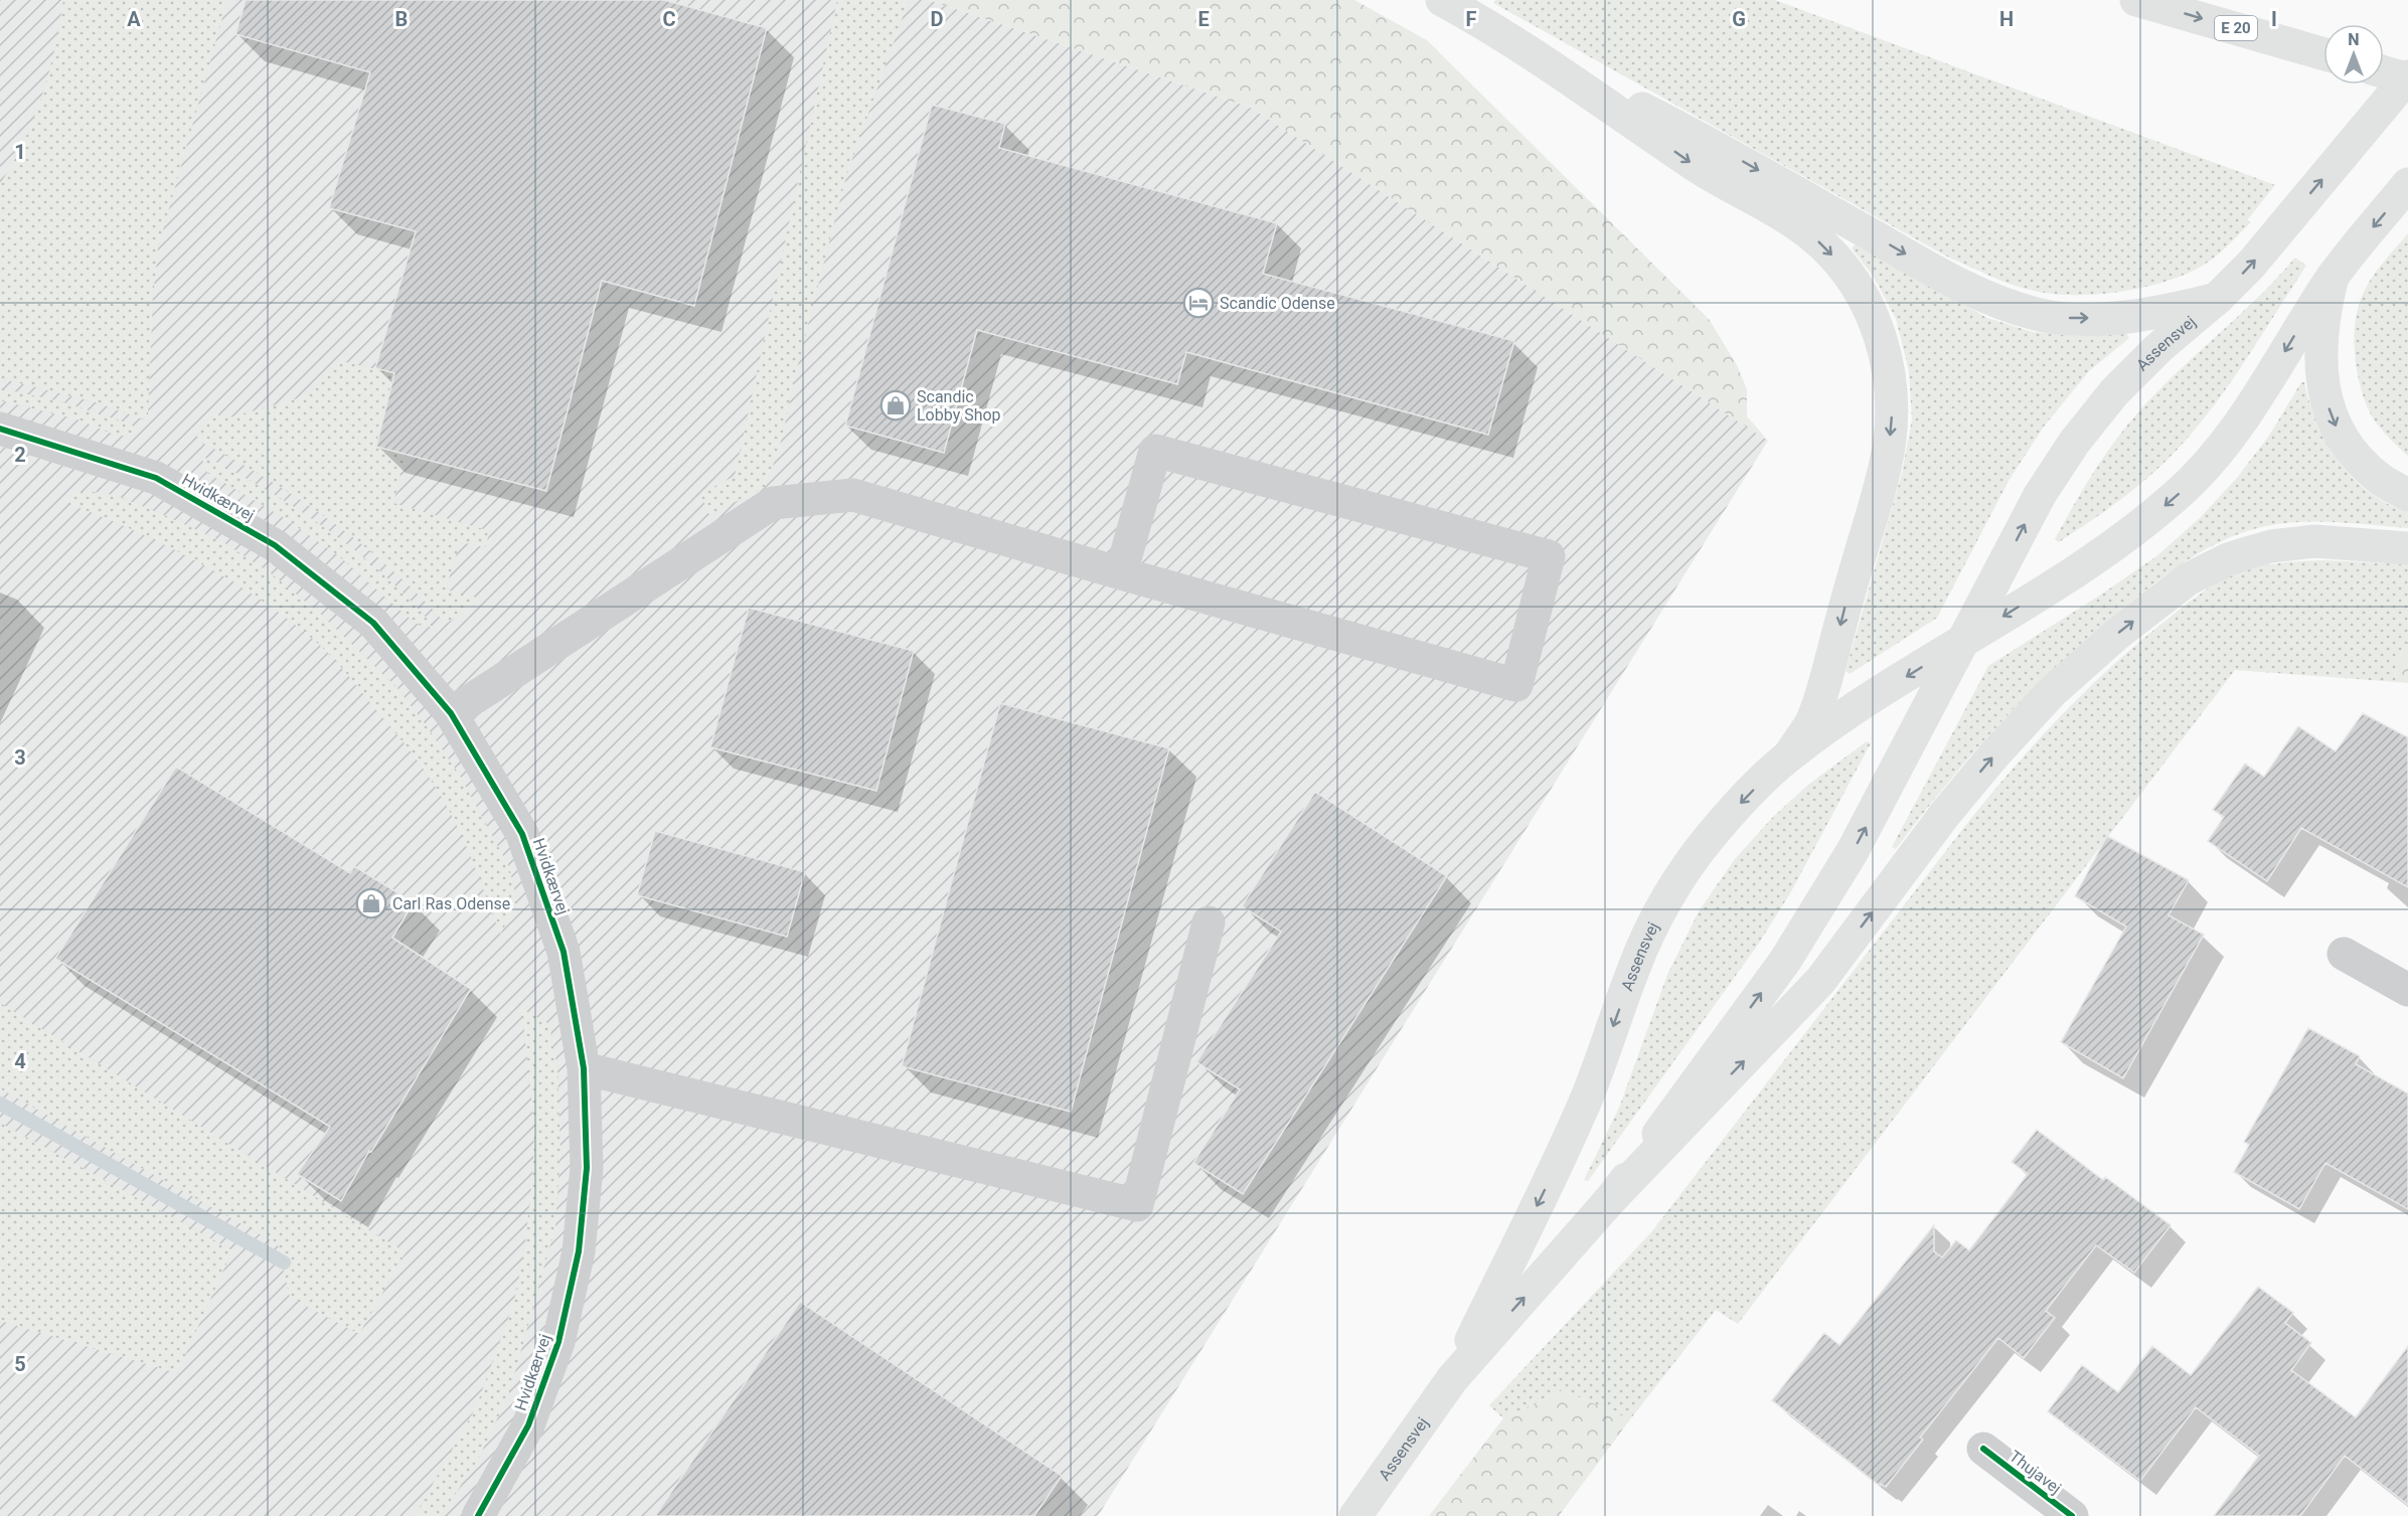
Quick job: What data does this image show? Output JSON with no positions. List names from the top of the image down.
{
  "streets": {
    "main road": ["E 20", "Assensvej"],
    "street": ["Hvidkærvej", "Thujavej"]
  },
  "places": {
    "hotel": ["Scandic Odense"],
    "shop": ["Scandic Lobby Shop", "Carl Ras Odense"]
  },
  "north": "top",
  "grid": {
    "columns": [
      "A",
      "B",
      "C",
      "D",
      "E",
      "F",
      "G",
      "H",
      "I"
    ],
    "rows": [
      "1",
      "2",
      "3",
      "4",
      "5"
    ]
  }
}
